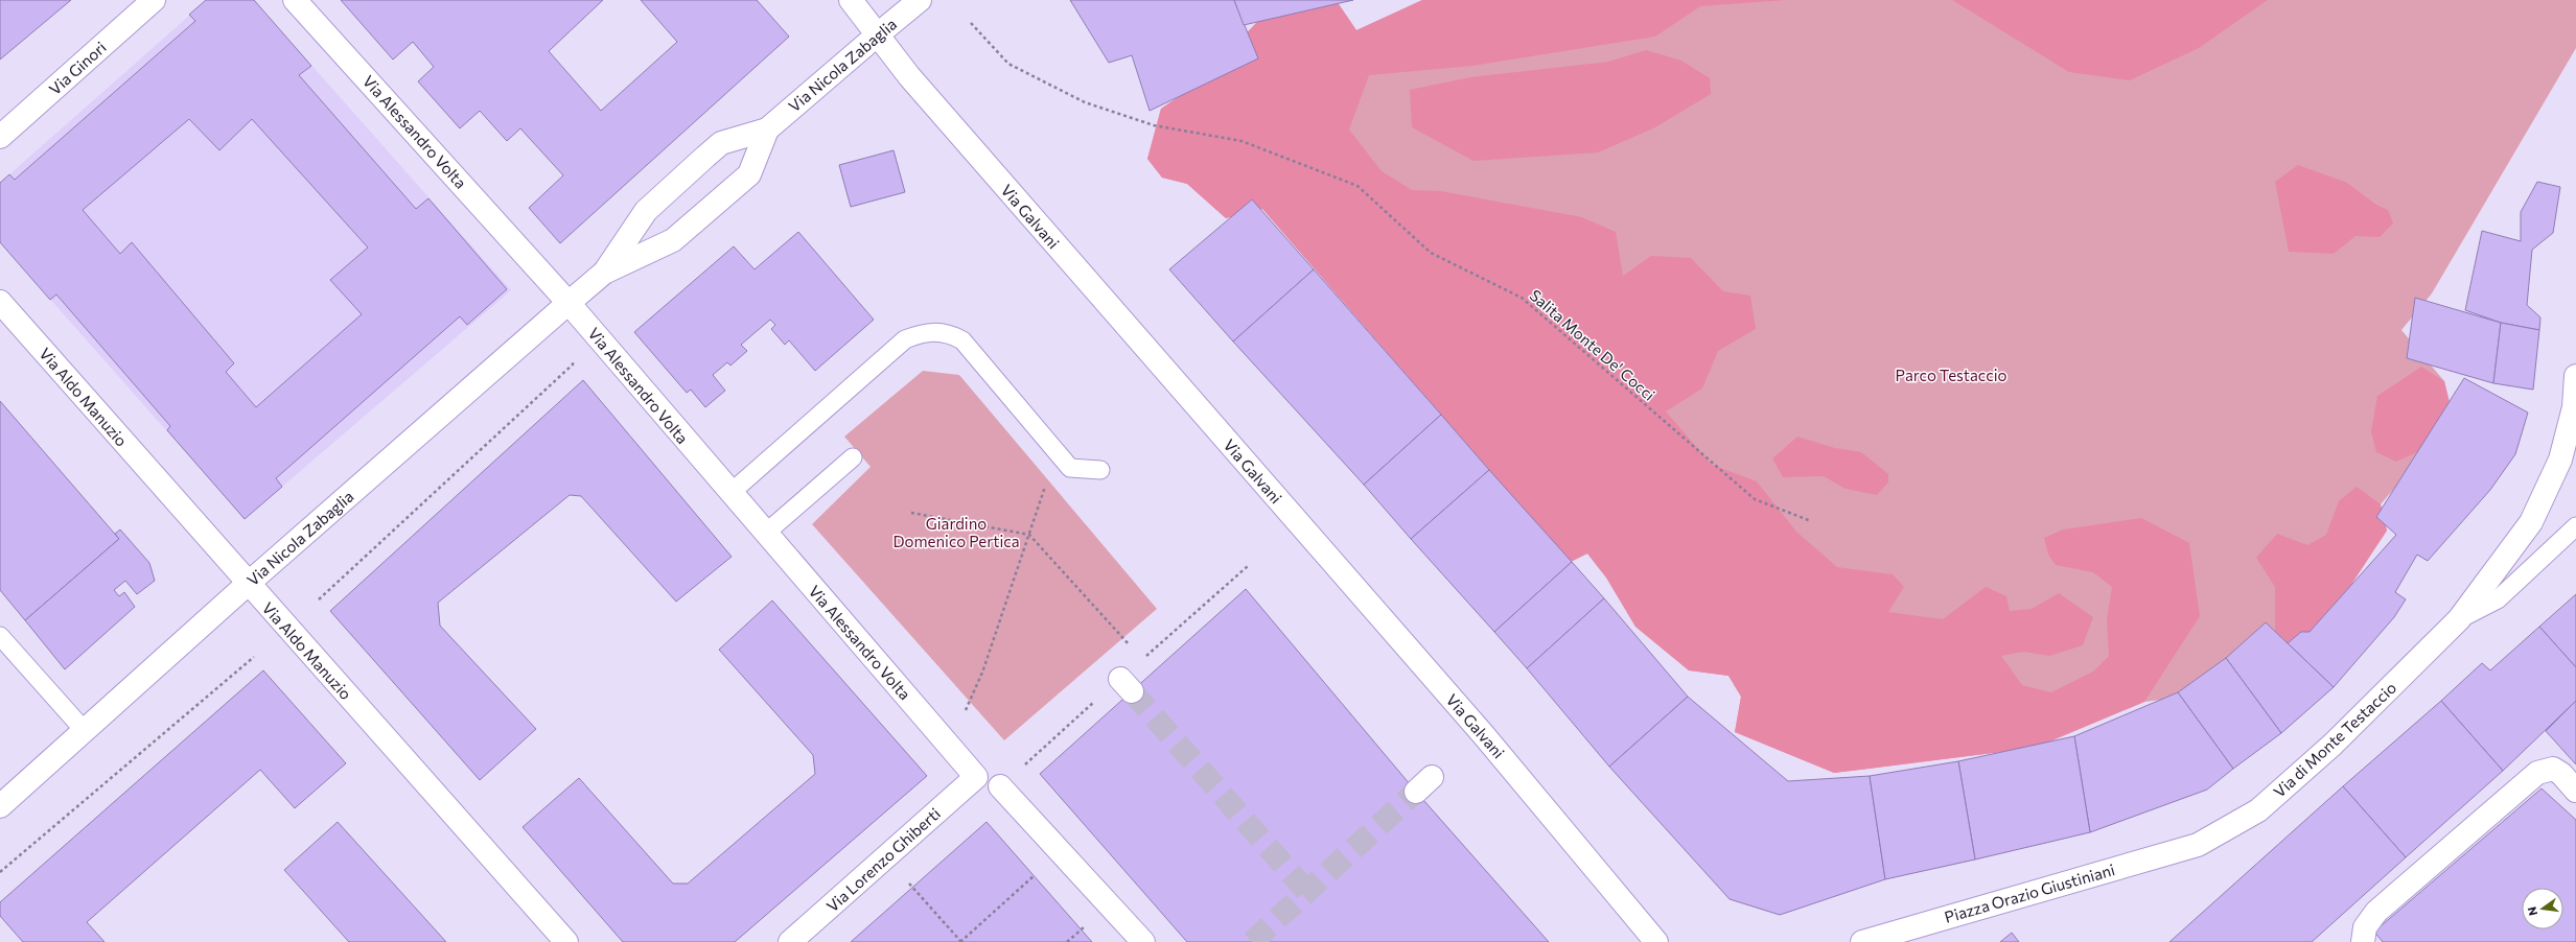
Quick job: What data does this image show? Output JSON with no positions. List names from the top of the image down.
{
  "streets": {
    "street": [
      "Via Nicola Zabaglia",
      "Via Ginori",
      "Via Alessandro Volta",
      "Via Galvani",
      "Via Aldo Manuzio",
      "Via di Monte Testaccio",
      "Via Lorenzo Ghiberti",
      "Piazza Orazio Giustiniani"
    ],
    "path": ["Salita Monte De' Cocci"]
  },
  "crossings": [
    ["Via Nicola Zabaglia", "Via Alessandro Volta"],
    ["Via Nicola Zabaglia", "Via Galvani"],
    ["Via Nicola Zabaglia", "Via Aldo Manuzio"],
    ["Via Alessandro Volta", "Via Lorenzo Ghiberti"],
    ["Via di Monte Testaccio", "Piazza Orazio Giustiniani"]
  ],
  "parks": ["Parco Testaccio", "Giardino Domenico Pertica"],
  "north": "left"
}
